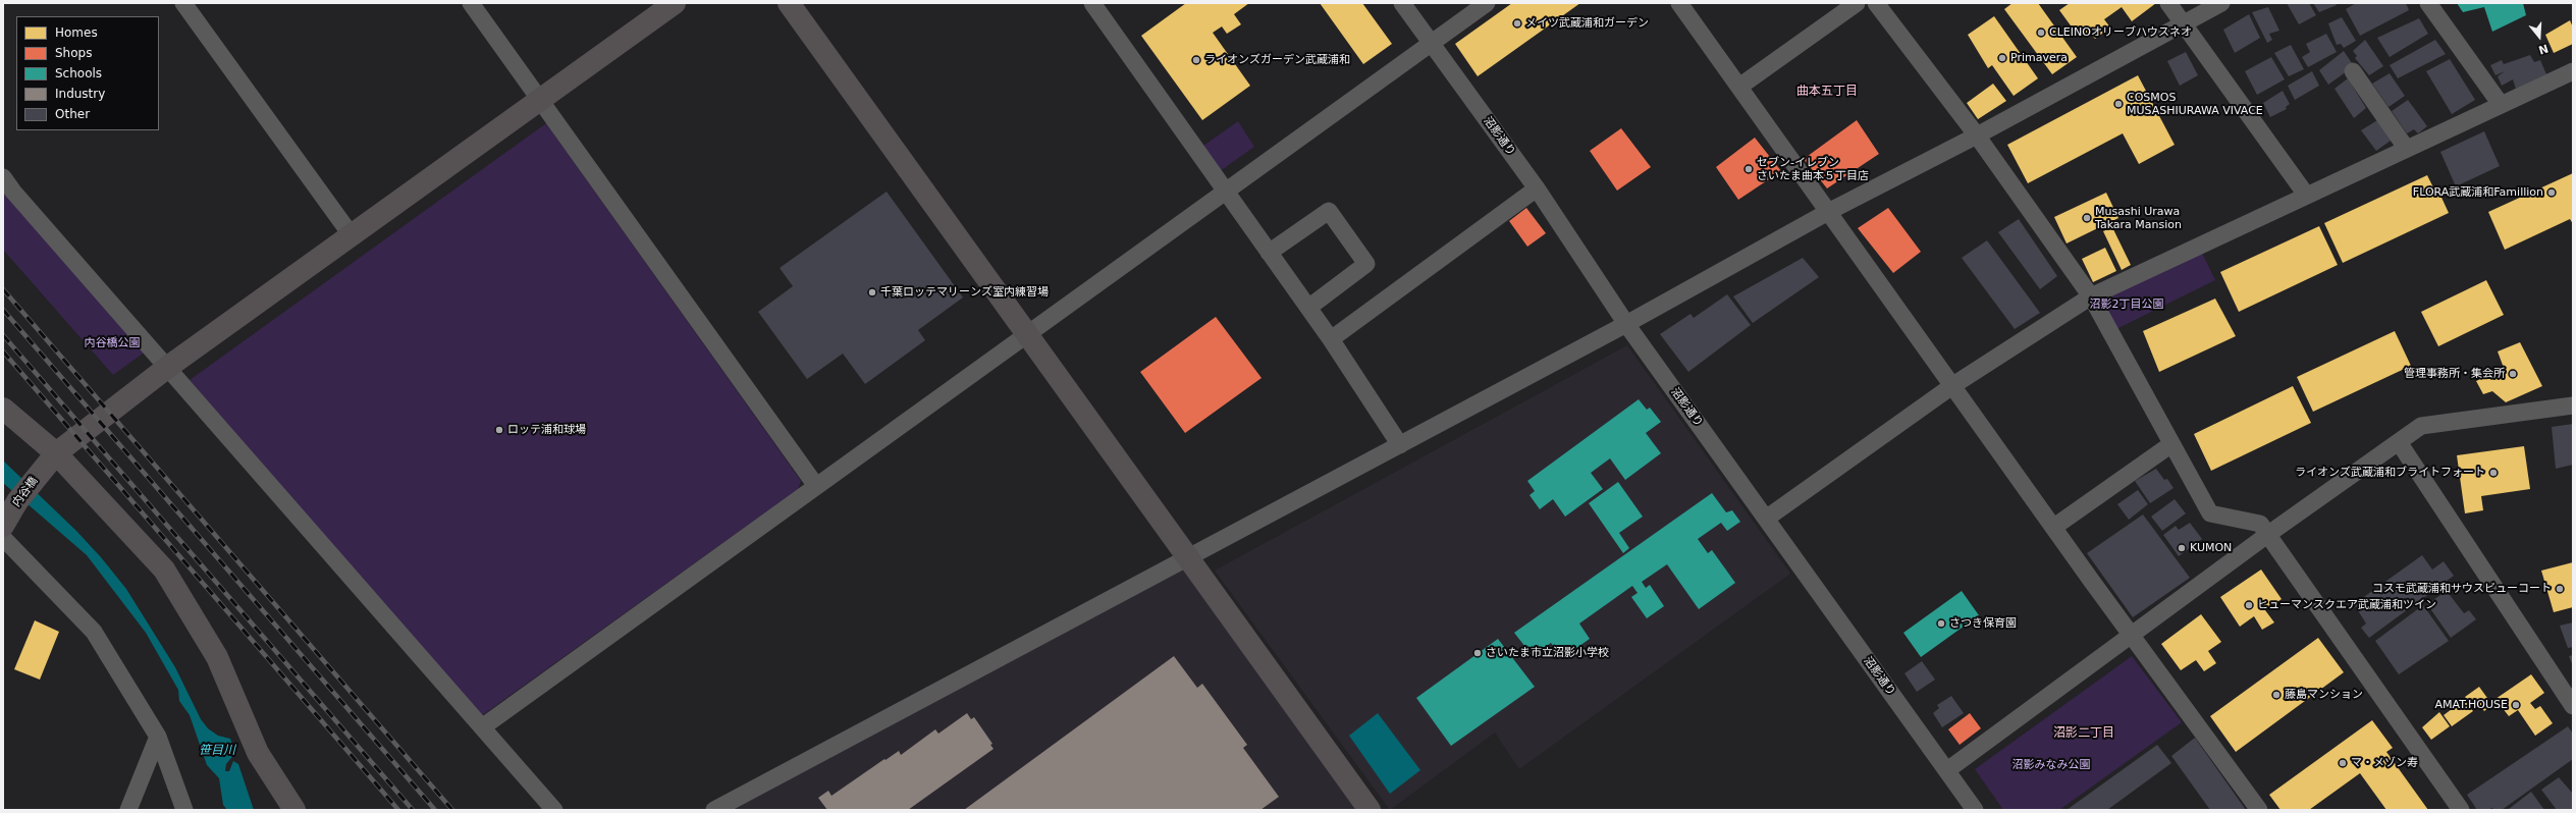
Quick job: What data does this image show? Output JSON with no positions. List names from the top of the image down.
{
  "streets": {
    "street": ["沼影通り", "内谷橋"]
  },
  "districts": ["曲本五丁目", "沼影二丁目"],
  "water": ["笹目川"],
  "parks": ["沼影2丁目公園", "内谷橋公園", "沼影みなみ公園"],
  "places": [
    "メイツ武蔵浦和ガーデン",
    "CLEINOオリーブハウスネオ",
    "Primavera",
    "ライオンズガーデン武蔵浦和",
    "COSMOS MUSASHIURAWA VIVACE",
    "セブン-イレブン さいたま曲本５丁目店",
    "FLORA武蔵浦和Famillion",
    "Musashi Urawa Takara Mansion",
    "千葉ロッテマリーンズ室内練習場",
    "管理事務所・集会所",
    "ロッテ浦和球場",
    "ライオンズ武蔵浦和ブライトフォート",
    "KUMON",
    "コスモ武蔵浦和サウスビューコート",
    "ヒューマンスクエア武蔵浦和ツイン",
    "さつき保育園",
    "さいたま市立沼影小学校",
    "藤島マンション",
    "AMAT.HOUSE",
    "マ・メゾン寿"
  ],
  "legend": [
    "Homes",
    "Shops",
    "Schools",
    "Industry",
    "Other"
  ],
  "north": "bottom"
}
